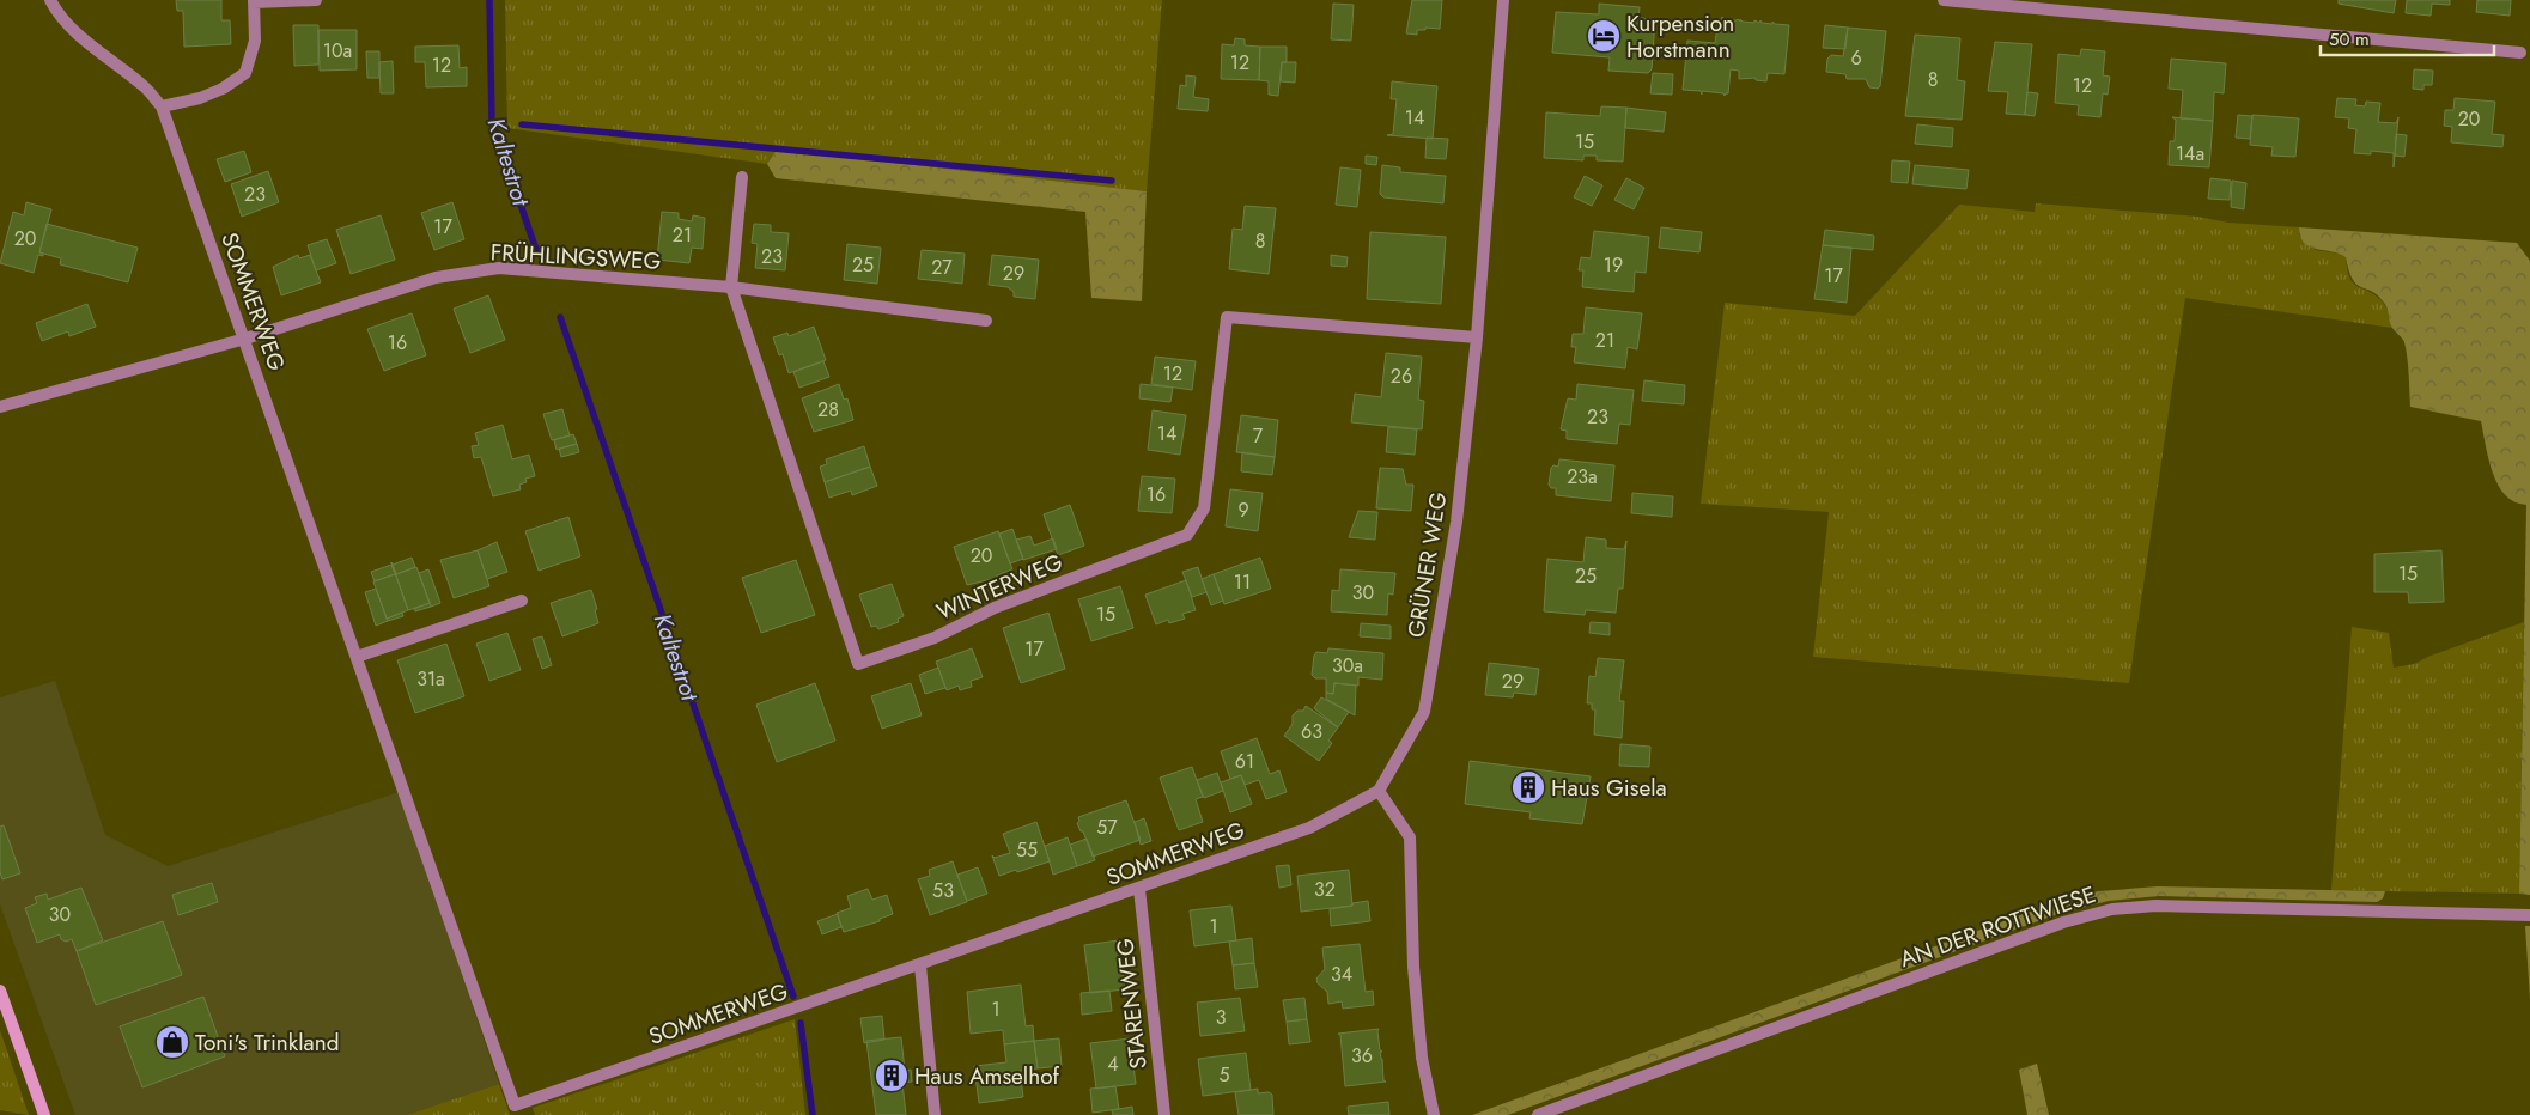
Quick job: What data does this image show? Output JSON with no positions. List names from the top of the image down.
{
  "streets": {
    "street": [
      "FRÜHLINGSWEG",
      "SOMMERWEG",
      "GRÜNER WEG",
      "WINTERWEG",
      "AN DER ROTTWIESE",
      "STARENWEG"
    ]
  },
  "crossings": [
    ["FRÜHLINGSWEG", "SOMMERWEG"],
    ["FRÜHLINGSWEG", "WINTERWEG"],
    ["SOMMERWEG", "GRÜNER WEG"],
    ["SOMMERWEG", "STARENWEG"],
    ["GRÜNER WEG", "WINTERWEG"]
  ],
  "water": ["Kaltestrot"],
  "places": {
    "hotel": ["Kurpension Horstmann"],
    "building": ["Haus Gisela", "Haus Amselhof"],
    "shop": ["Toni's Trinkland"]
  },
  "house_numbers": [
    "10a",
    "6",
    "12",
    "12",
    "8",
    "12",
    "14",
    "20",
    "15",
    "14a",
    "23",
    "17",
    "21",
    "20",
    "8",
    "23",
    "25",
    "19",
    "27",
    "29",
    "17",
    "21",
    "16",
    "12",
    "26",
    "28",
    "23",
    "14",
    "7",
    "23a",
    "16",
    "9",
    "20",
    "15",
    "25",
    "11",
    "30",
    "15",
    "17",
    "30a",
    "31a",
    "29",
    "63",
    "61",
    "57",
    "55",
    "32",
    "53",
    "30",
    "1",
    "34",
    "1",
    "3",
    "36",
    "4",
    "5"
  ],
  "scale_bar": "50 m"
}
